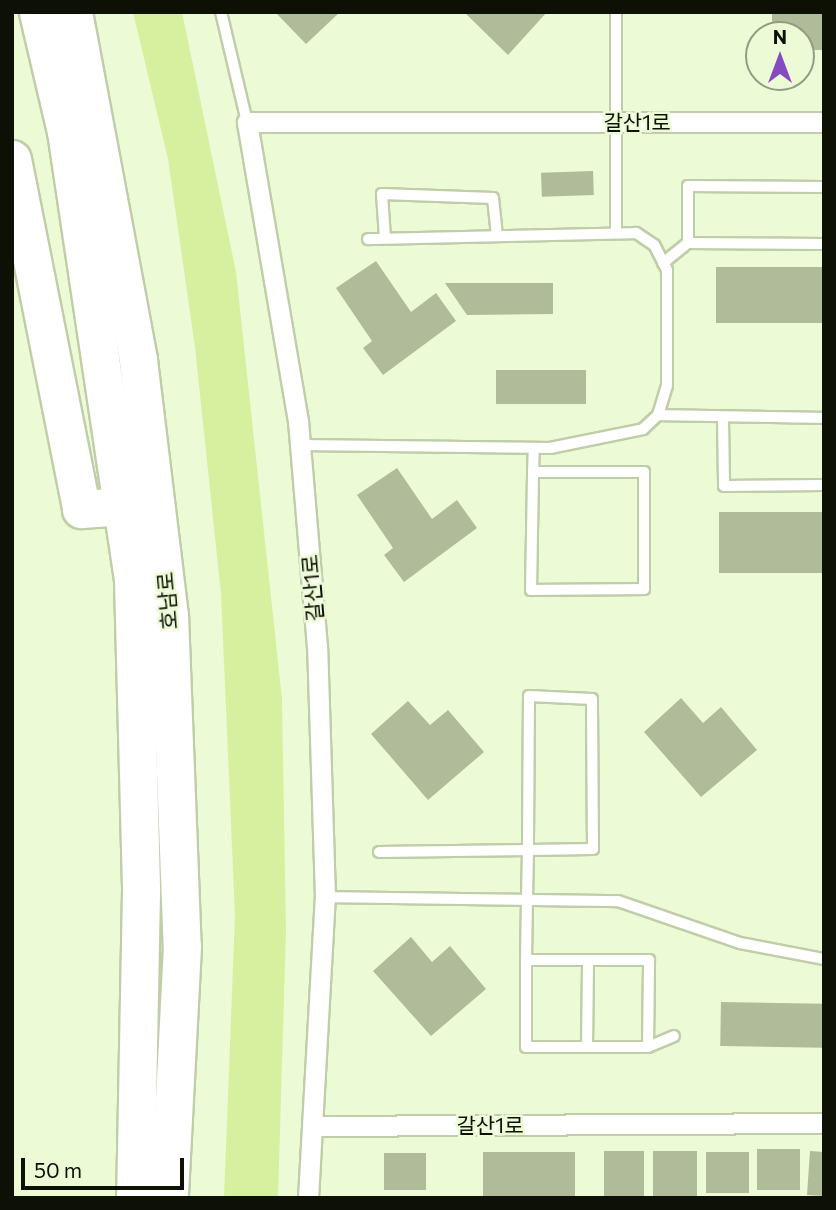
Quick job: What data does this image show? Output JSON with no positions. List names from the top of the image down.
{
  "streets": {
    "highway": ["호남로"],
    "street": ["갈산1로"]
  },
  "scale_bar": "50 m",
  "north": "top"
}
